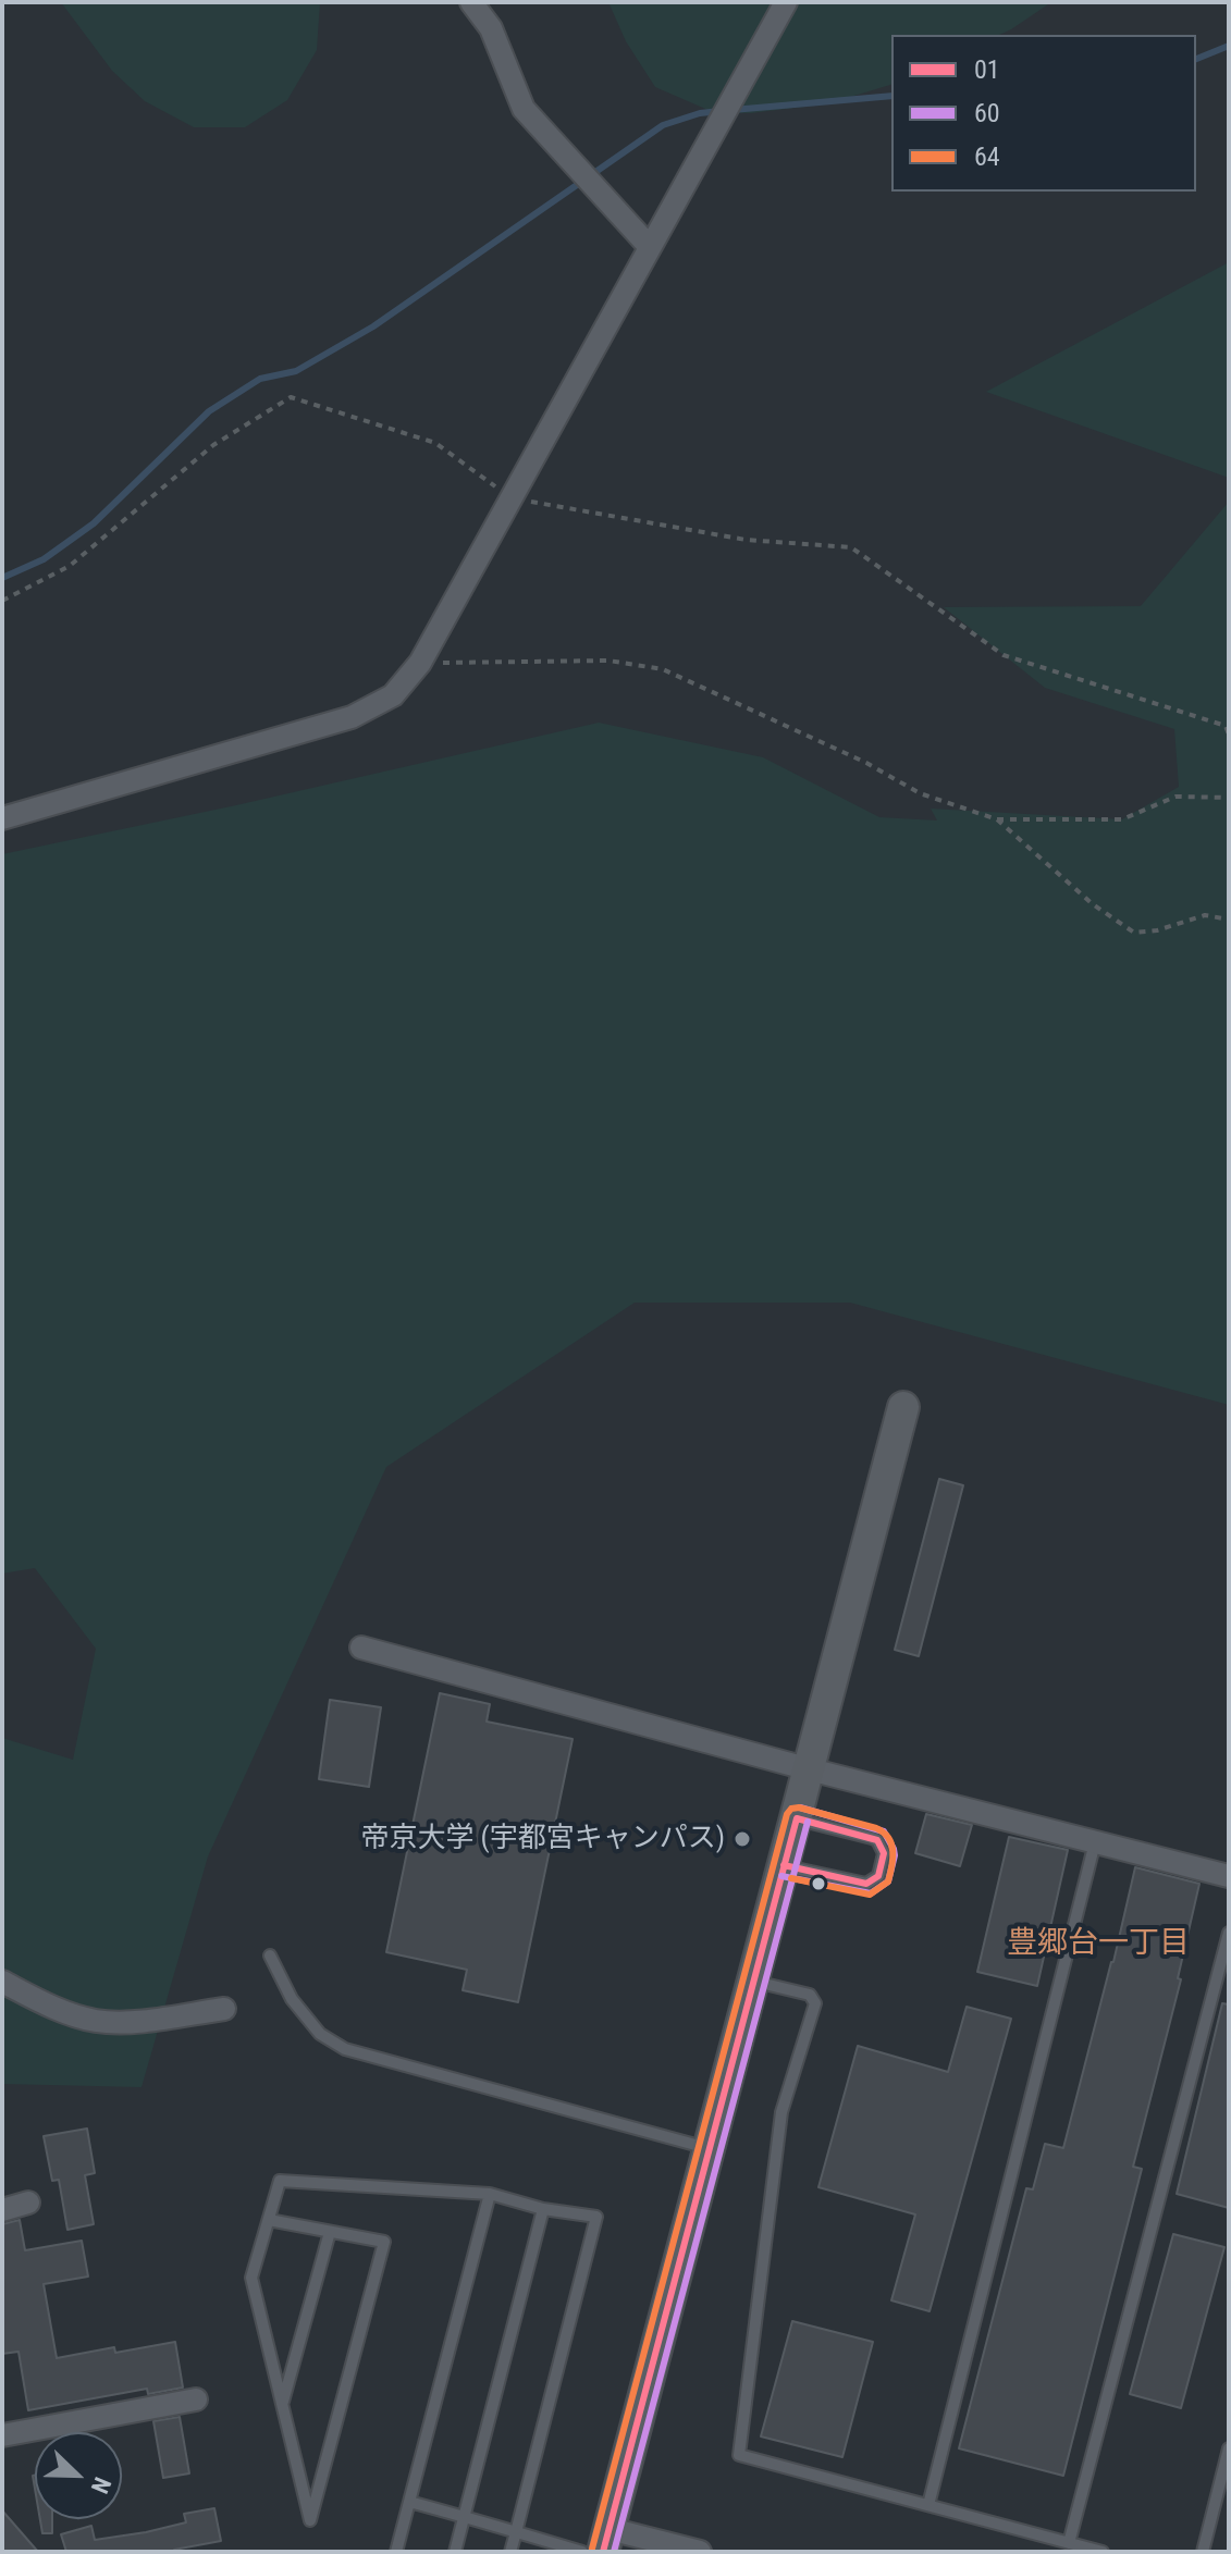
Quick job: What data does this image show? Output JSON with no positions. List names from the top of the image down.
{
  "districts": ["豊郷台一丁目"],
  "places": ["帝京大学 (宇都宮キャンパス)"],
  "lines": ["transit line 60", "transit line 64", "transit line 01"],
  "legend": ["01", "60", "64"],
  "north": "bottom right"
}
